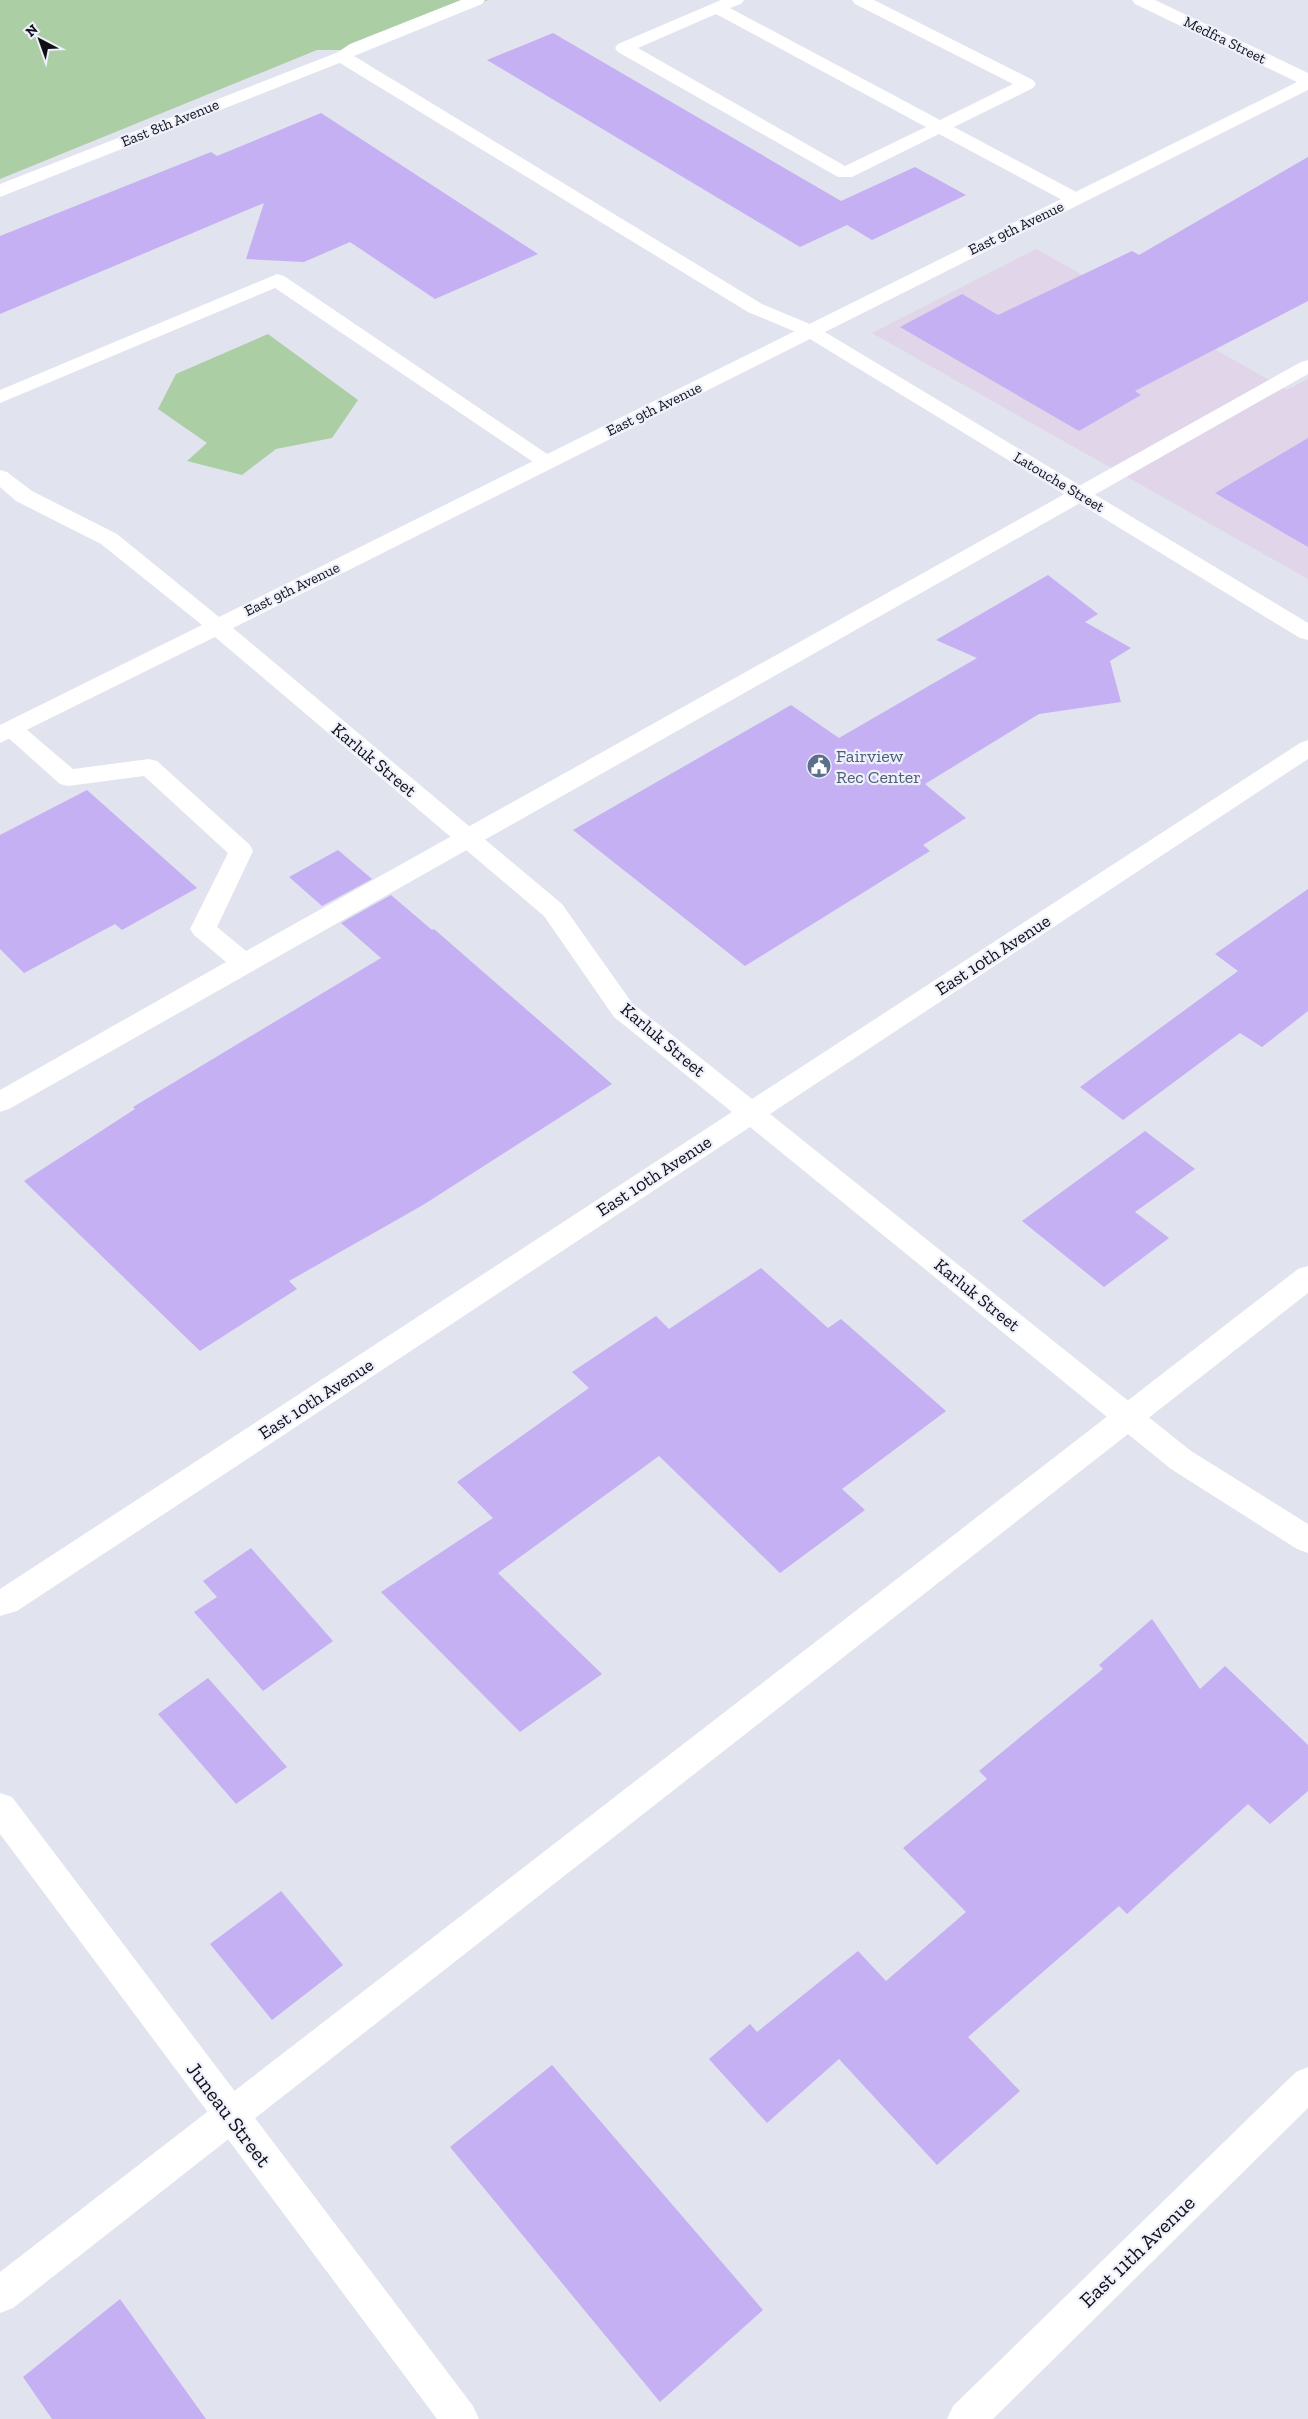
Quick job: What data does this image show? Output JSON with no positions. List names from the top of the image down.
{
  "streets": {
    "street": [
      "Medfra Street",
      "East 8th Avenue",
      "East 9th Avenue",
      "Latouche Street",
      "Karluk Street",
      "East 10th Avenue",
      "Juneau Street",
      "East 11th Avenue"
    ]
  },
  "crossings": [
    ["Medfra Street", "East 9th Avenue"],
    ["East 8th Avenue", "Latouche Street"],
    ["East 9th Avenue", "Latouche Street"],
    ["East 9th Avenue", "Karluk Street"],
    ["Karluk Street", "East 10th Avenue"]
  ],
  "places": {
    "public building": ["Fairview Rec Center"]
  },
  "north": "top left"
}
